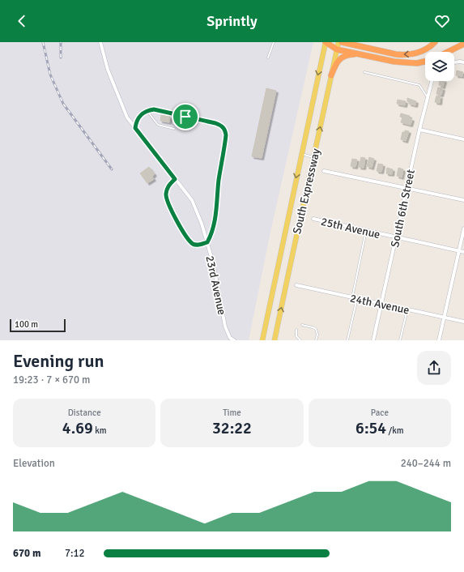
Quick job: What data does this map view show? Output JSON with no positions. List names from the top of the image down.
{
  "streets": {
    "main road": ["South Expressway"],
    "street": [
      "South 6th Street",
      "25th Avenue",
      "23rd Avenue",
      "24th Avenue"
    ]
  },
  "crossings": [
    ["South 6th Street", "25th Avenue"],
    ["South 6th Street", "24th Avenue"]
  ],
  "scale_bar": "100 m",
  "page": {
    "header": "Sprintly",
    "scale": "100 m",
    "heading": ["Evening run", "19:23 · 7 × 670 m"],
    "stats": [
      ["Distance", "4.69 km"],
      ["Time", "32:22"],
      ["Pace", "6:54 /km"]
    ],
    "chart": ["Elevation", "240–244 m"],
    "list": [
      {
        "name": "670 m",
        "note": "7:12"
      }
    ]
  }
}
